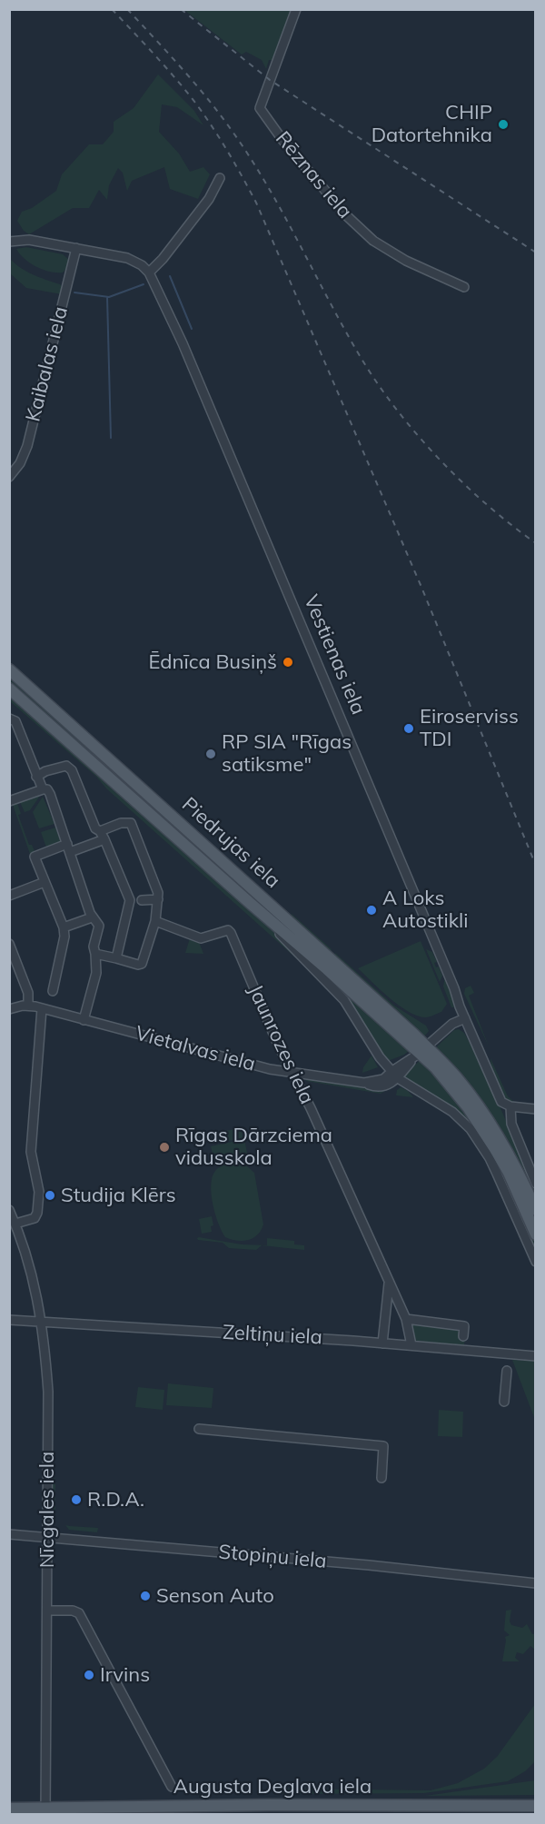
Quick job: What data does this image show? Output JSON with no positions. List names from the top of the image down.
{
  "streets": {
    "main road": ["Piedrujas iela", "Augusta Deglava iela"],
    "street": [
      "Rēznas iela",
      "Kaibalas iela",
      "Vestienas iela",
      "Jaunrozes iela",
      "Vietalvas iela",
      "Zeltiņu iela",
      "Nīcgales iela",
      "Stopiņu iela"
    ]
  },
  "crossings": [
    ["Jaunrozes iela", "Vietalvas iela"],
    ["Jaunrozes iela", "Zeltiņu iela"],
    ["Zeltiņu iela", "Nīcgales iela"],
    ["Nīcgales iela", "Stopiņu iela"],
    ["Nīcgales iela", "Augusta Deglava iela"]
  ],
  "places": [
    "CHIP Datortehnika",
    "Ēdnīca Busiņš",
    "Eiroserviss TDI",
    "RP SIA \"Rīgas satiksme\"",
    "A Loks Autostikli",
    "Rīgas Dārzciema vidusskola",
    "Studija Klērs",
    "R.D.A.",
    "Senson Auto",
    "Irvins"
  ]
}
